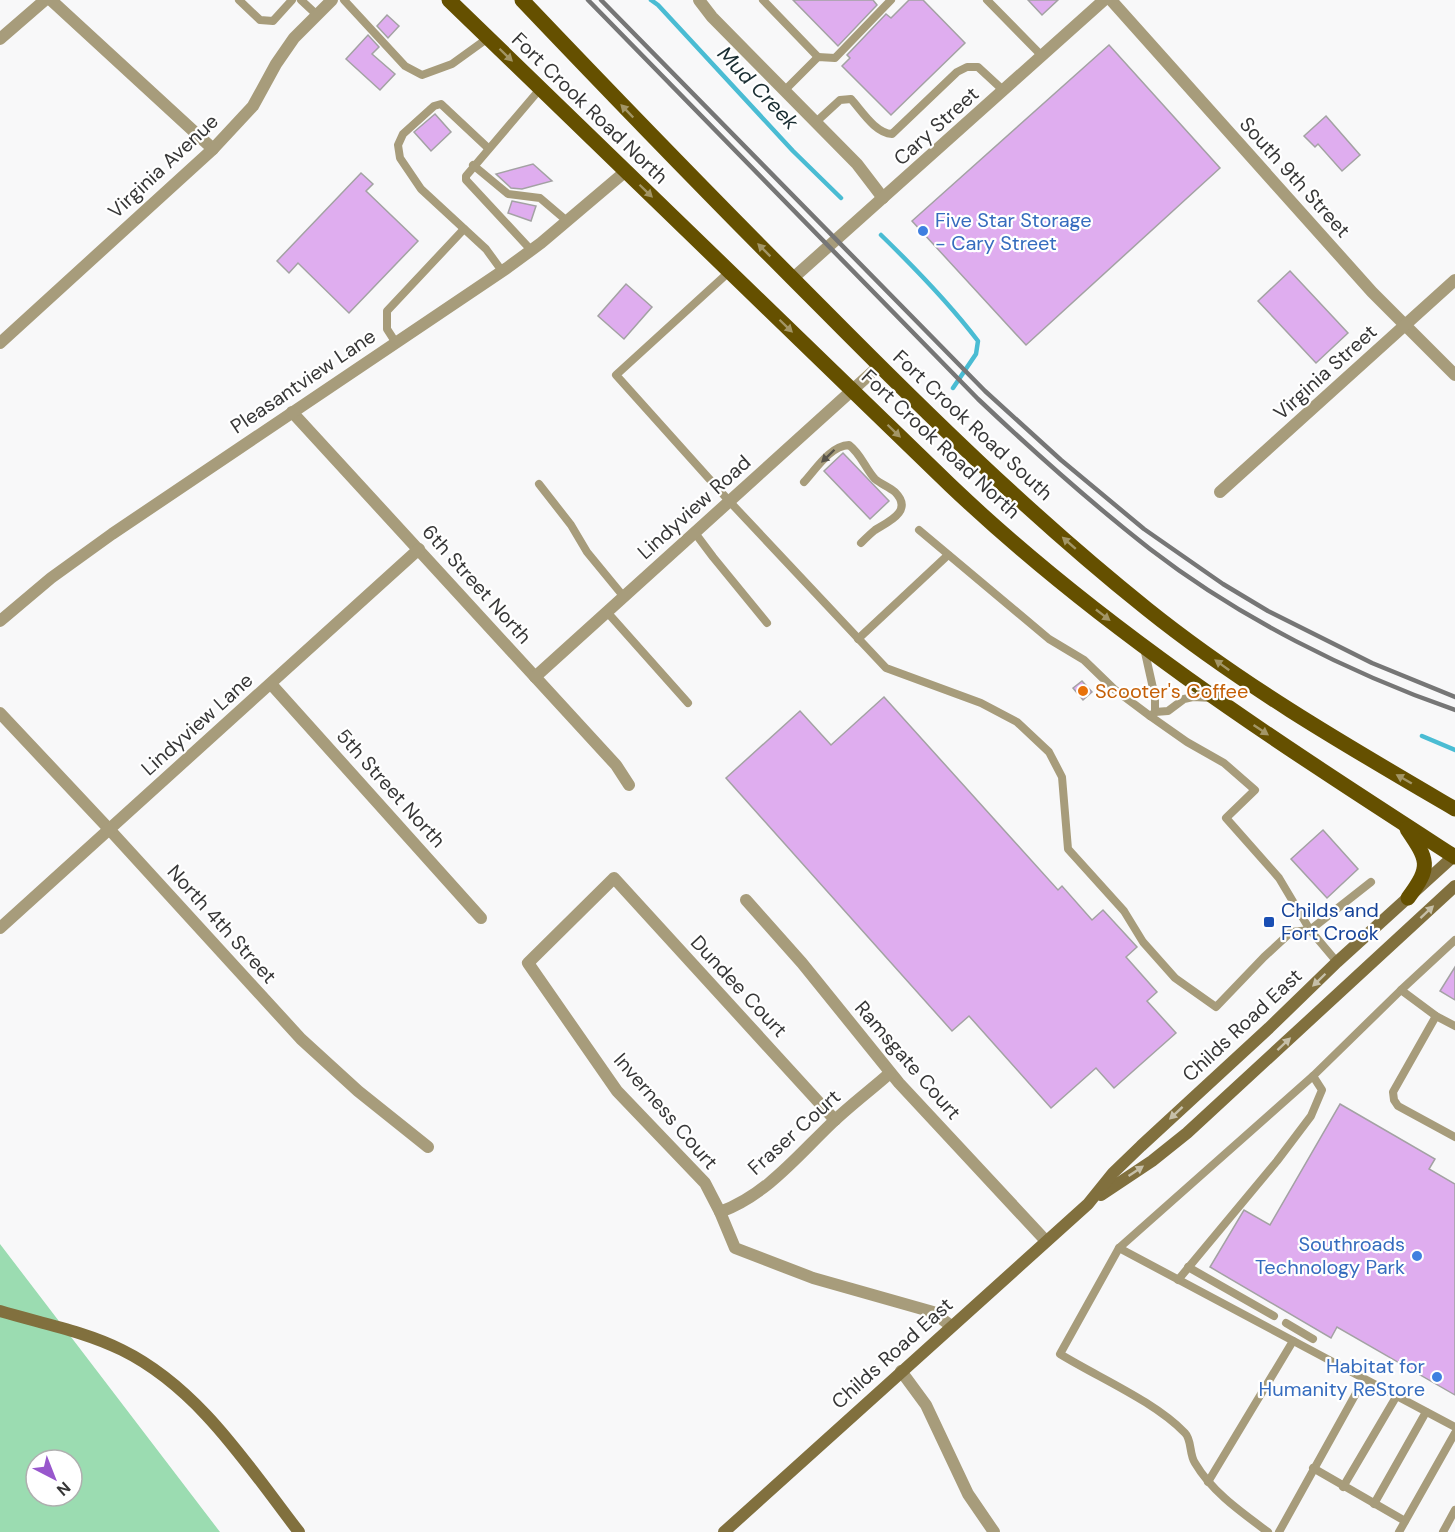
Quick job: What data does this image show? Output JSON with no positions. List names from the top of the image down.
{
  "streets": {
    "main road": ["Fort Crook Road North", "Fort Crook Road South"],
    "street": [
      "Cary Street",
      "Virginia Avenue",
      "South 9th Street",
      "Virginia Street",
      "Pleasantview Lane",
      "Lindyview Road",
      "6th Street North",
      "Lindyview Lane",
      "5th Street North",
      "North 4th Street",
      "Dundee Court",
      "Childs Road East",
      "Ramsgate Court",
      "Inverness Court",
      "Fraser Court"
    ]
  },
  "crossings": [
    ["Fort Crook Road North", "Pleasantview Lane"],
    ["Fort Crook Road North", "Lindyview Road"],
    ["Fort Crook Road North", "Childs Road East"],
    ["Cary Street", "Fort Crook Road South"],
    ["South 9th Street", "Virginia Street"],
    ["Pleasantview Lane", "6th Street North"],
    ["Fort Crook Road South", "Lindyview Road"],
    ["Lindyview Road", "6th Street North"],
    ["6th Street North", "Lindyview Lane"],
    ["Lindyview Lane", "5th Street North"],
    ["Lindyview Lane", "North 4th Street"],
    ["Dundee Court", "Inverness Court"],
    ["Dundee Court", "Fraser Court"],
    ["Childs Road East", "Ramsgate Court"],
    ["Childs Road East", "Inverness Court"],
    ["Ramsgate Court", "Fraser Court"],
    ["Inverness Court", "Fraser Court"]
  ],
  "one_way": ["Fort Crook Road North", "Fort Crook Road South"],
  "water": ["Mud Creek"],
  "places": {
    "other": [
      "Five Star Storage - Cary Street",
      "Scooter's Coffee",
      "Southroads Technology Park",
      "Habitat for Humanity ReStore"
    ],
    "transit": ["Childs and Fort Crook"]
  },
  "north": "bottom right"
}
